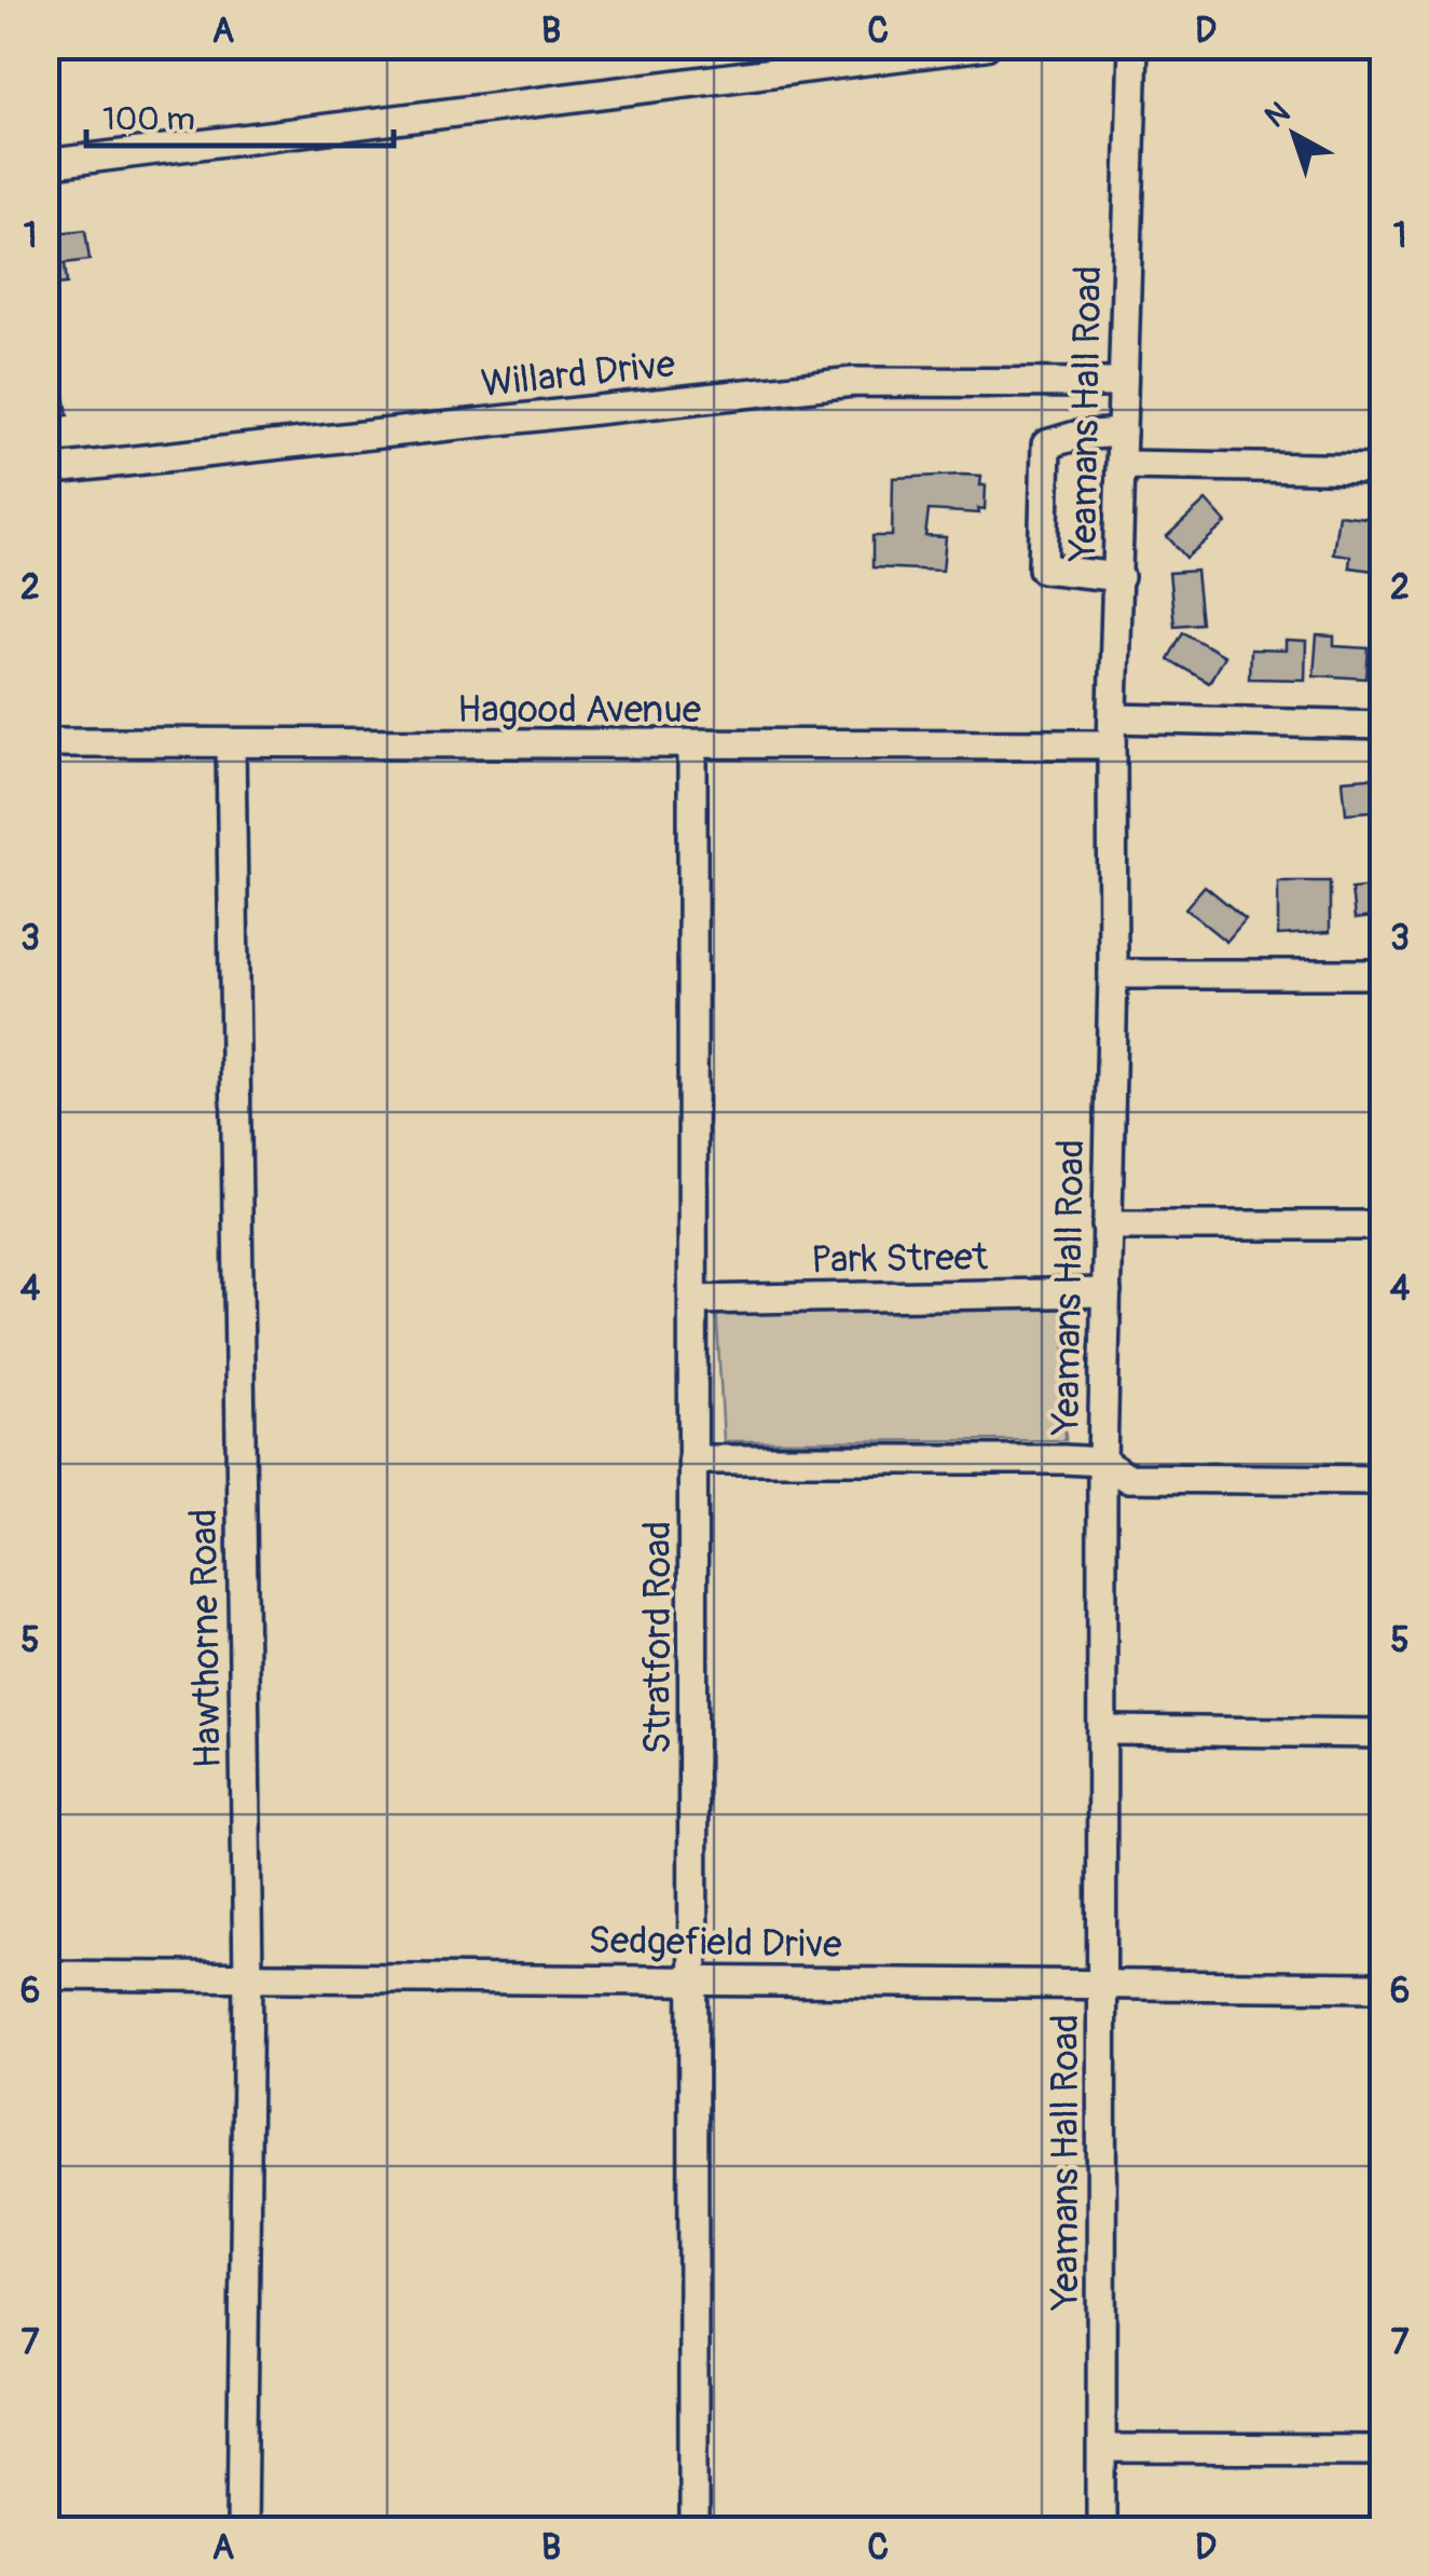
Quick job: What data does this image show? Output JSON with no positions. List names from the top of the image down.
{
  "streets": {
    "street": [
      "Willard Drive",
      "Yeamans Hall Road",
      "Hagood Avenue",
      "Park Street",
      "Stratford Road",
      "Hawthorne Road",
      "Sedgefield Drive"
    ]
  },
  "crossings": [
    ["Willard Drive", "Yeamans Hall Road"],
    ["Yeamans Hall Road", "Hagood Avenue"],
    ["Yeamans Hall Road", "Park Street"],
    ["Yeamans Hall Road", "Sedgefield Drive"],
    ["Hagood Avenue", "Stratford Road"],
    ["Hagood Avenue", "Hawthorne Road"],
    ["Park Street", "Stratford Road"],
    ["Stratford Road", "Sedgefield Drive"],
    ["Hawthorne Road", "Sedgefield Drive"]
  ],
  "scale_bar": "100 m",
  "north": "top left",
  "grid": {
    "columns": [
      "A",
      "B",
      "C",
      "D"
    ],
    "rows": [
      "1",
      "2",
      "3",
      "4",
      "5",
      "6",
      "7"
    ]
  }
}
